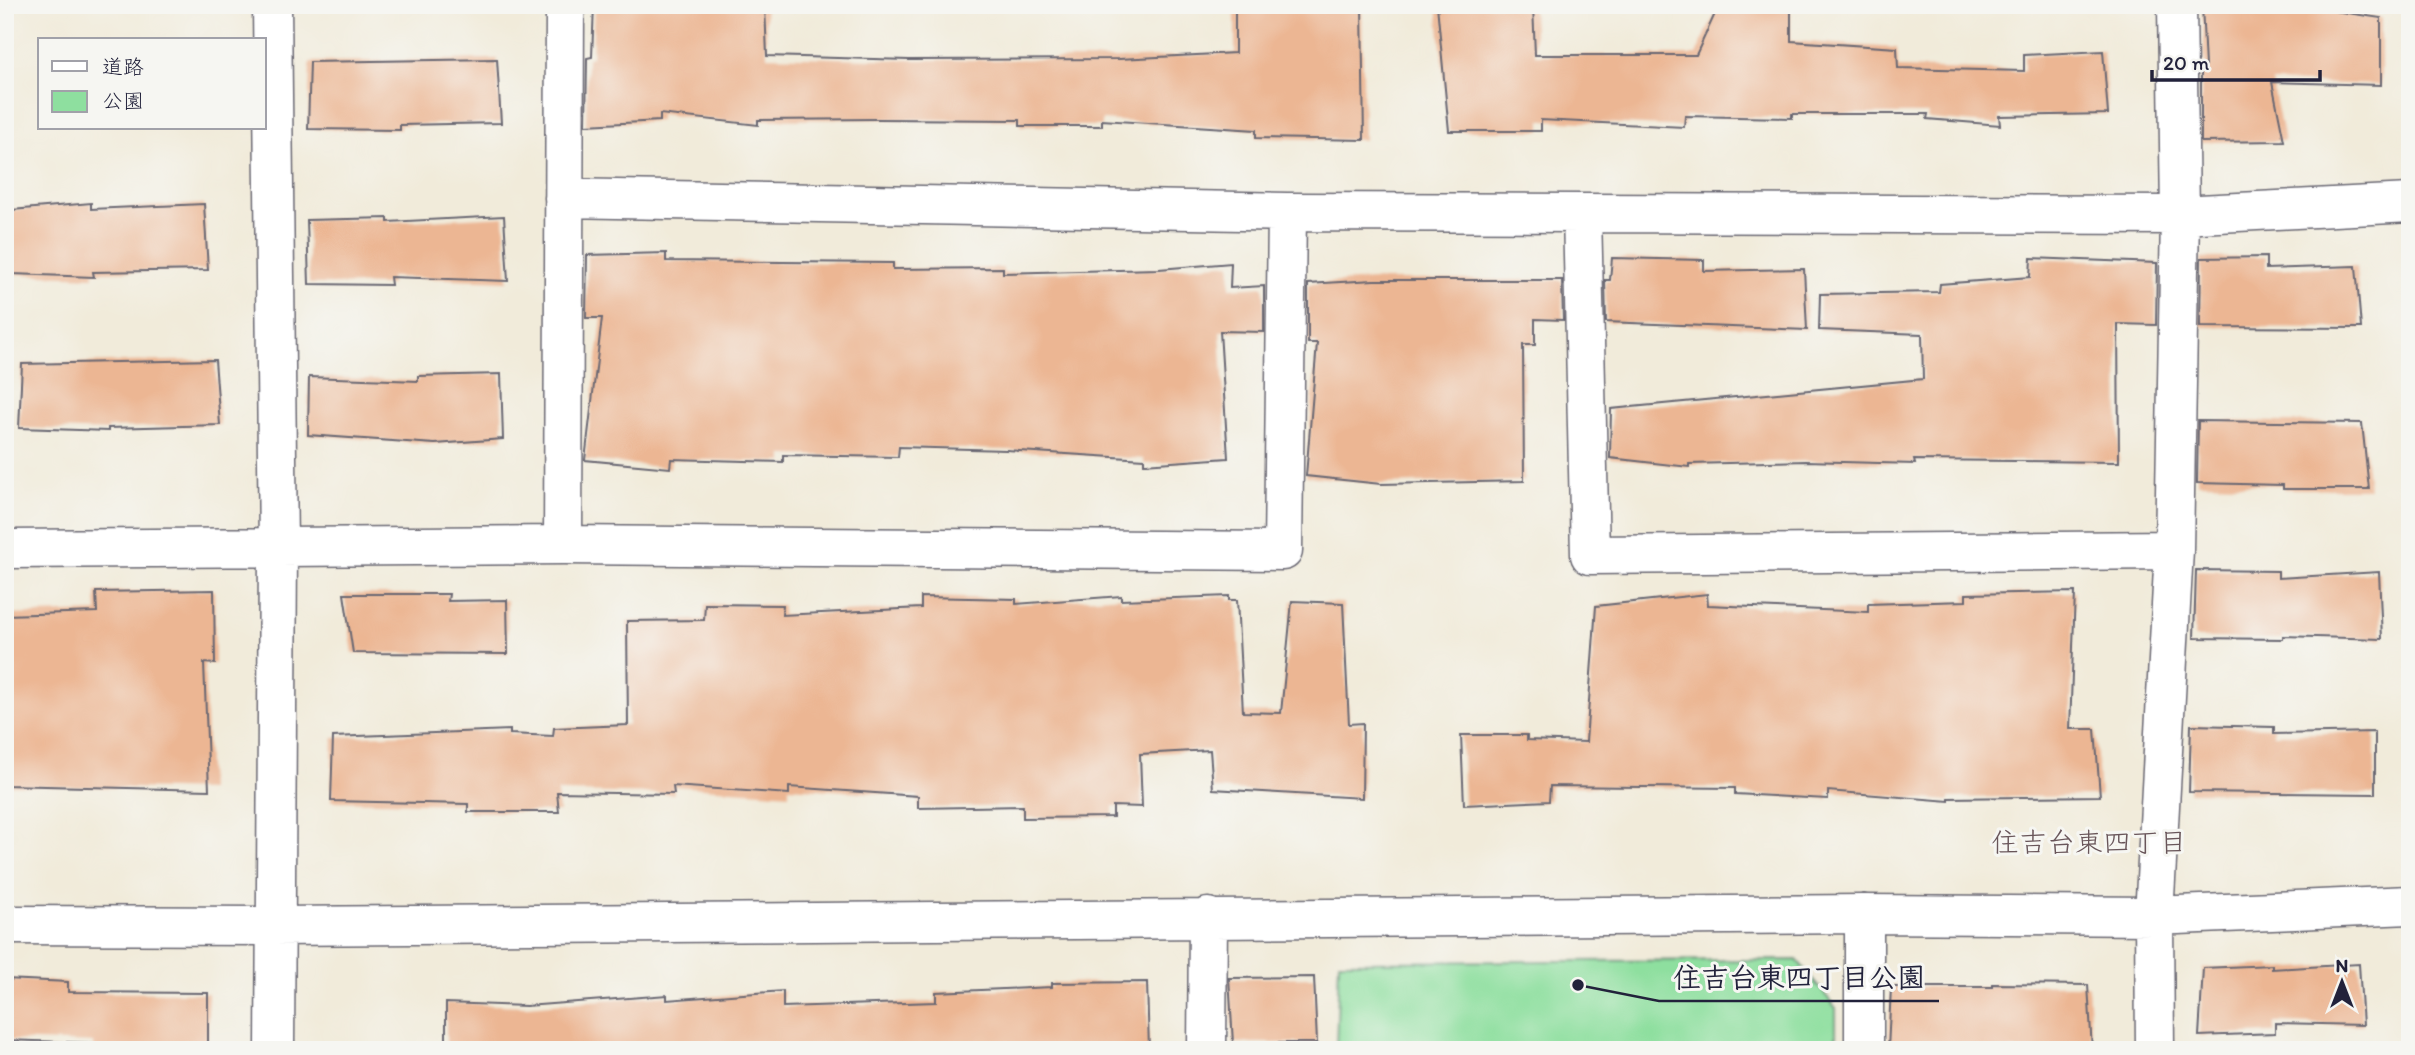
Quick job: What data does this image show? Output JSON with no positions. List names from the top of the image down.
{
  "districts": ["住吉台東四丁目"],
  "places": ["住吉台東四丁目公園"],
  "legend": ["道路", "公園"],
  "scale_bar": "20 m",
  "north": "top"
}
